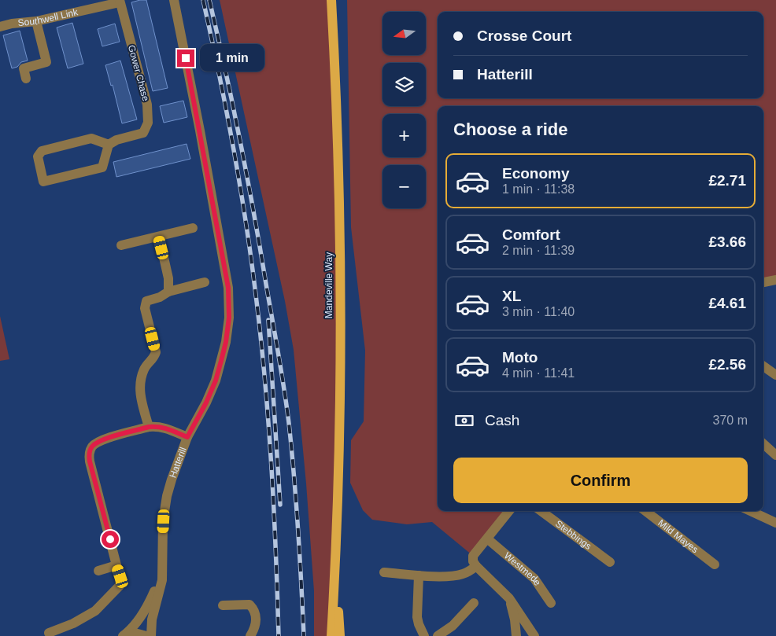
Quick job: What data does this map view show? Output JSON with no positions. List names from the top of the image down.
{
  "streets": {
    "main road": ["Mandeville Way"],
    "street": [
      "Southwell Link",
      "Gower Chase",
      "Hatterill",
      "Stebbings",
      "Mild Mayes",
      "Westmede"
    ]
  },
  "crossings": [
    ["Southwell Link", "Gower Chase"]
  ],
  "north": "left",
  "page": {
    "map_buttons": ["+", "−"],
    "banner": ["Crosse Court", "Hatterill"],
    "bubble": "1 min",
    "heading": "Choose a ride",
    "list": [
      {
        "name": "Economy",
        "note": "1 min · 11:38",
        "value": "£2.71"
      },
      {
        "name": "Comfort",
        "note": "2 min · 11:39",
        "value": "£3.66"
      },
      {
        "name": "XL",
        "note": "3 min · 11:40",
        "value": "£4.61"
      },
      {
        "name": "Moto",
        "note": "4 min · 11:41",
        "value": "£2.56"
      }
    ],
    "pay": ["Cash", "370 m"],
    "buttons": "Confirm"
  }
}
